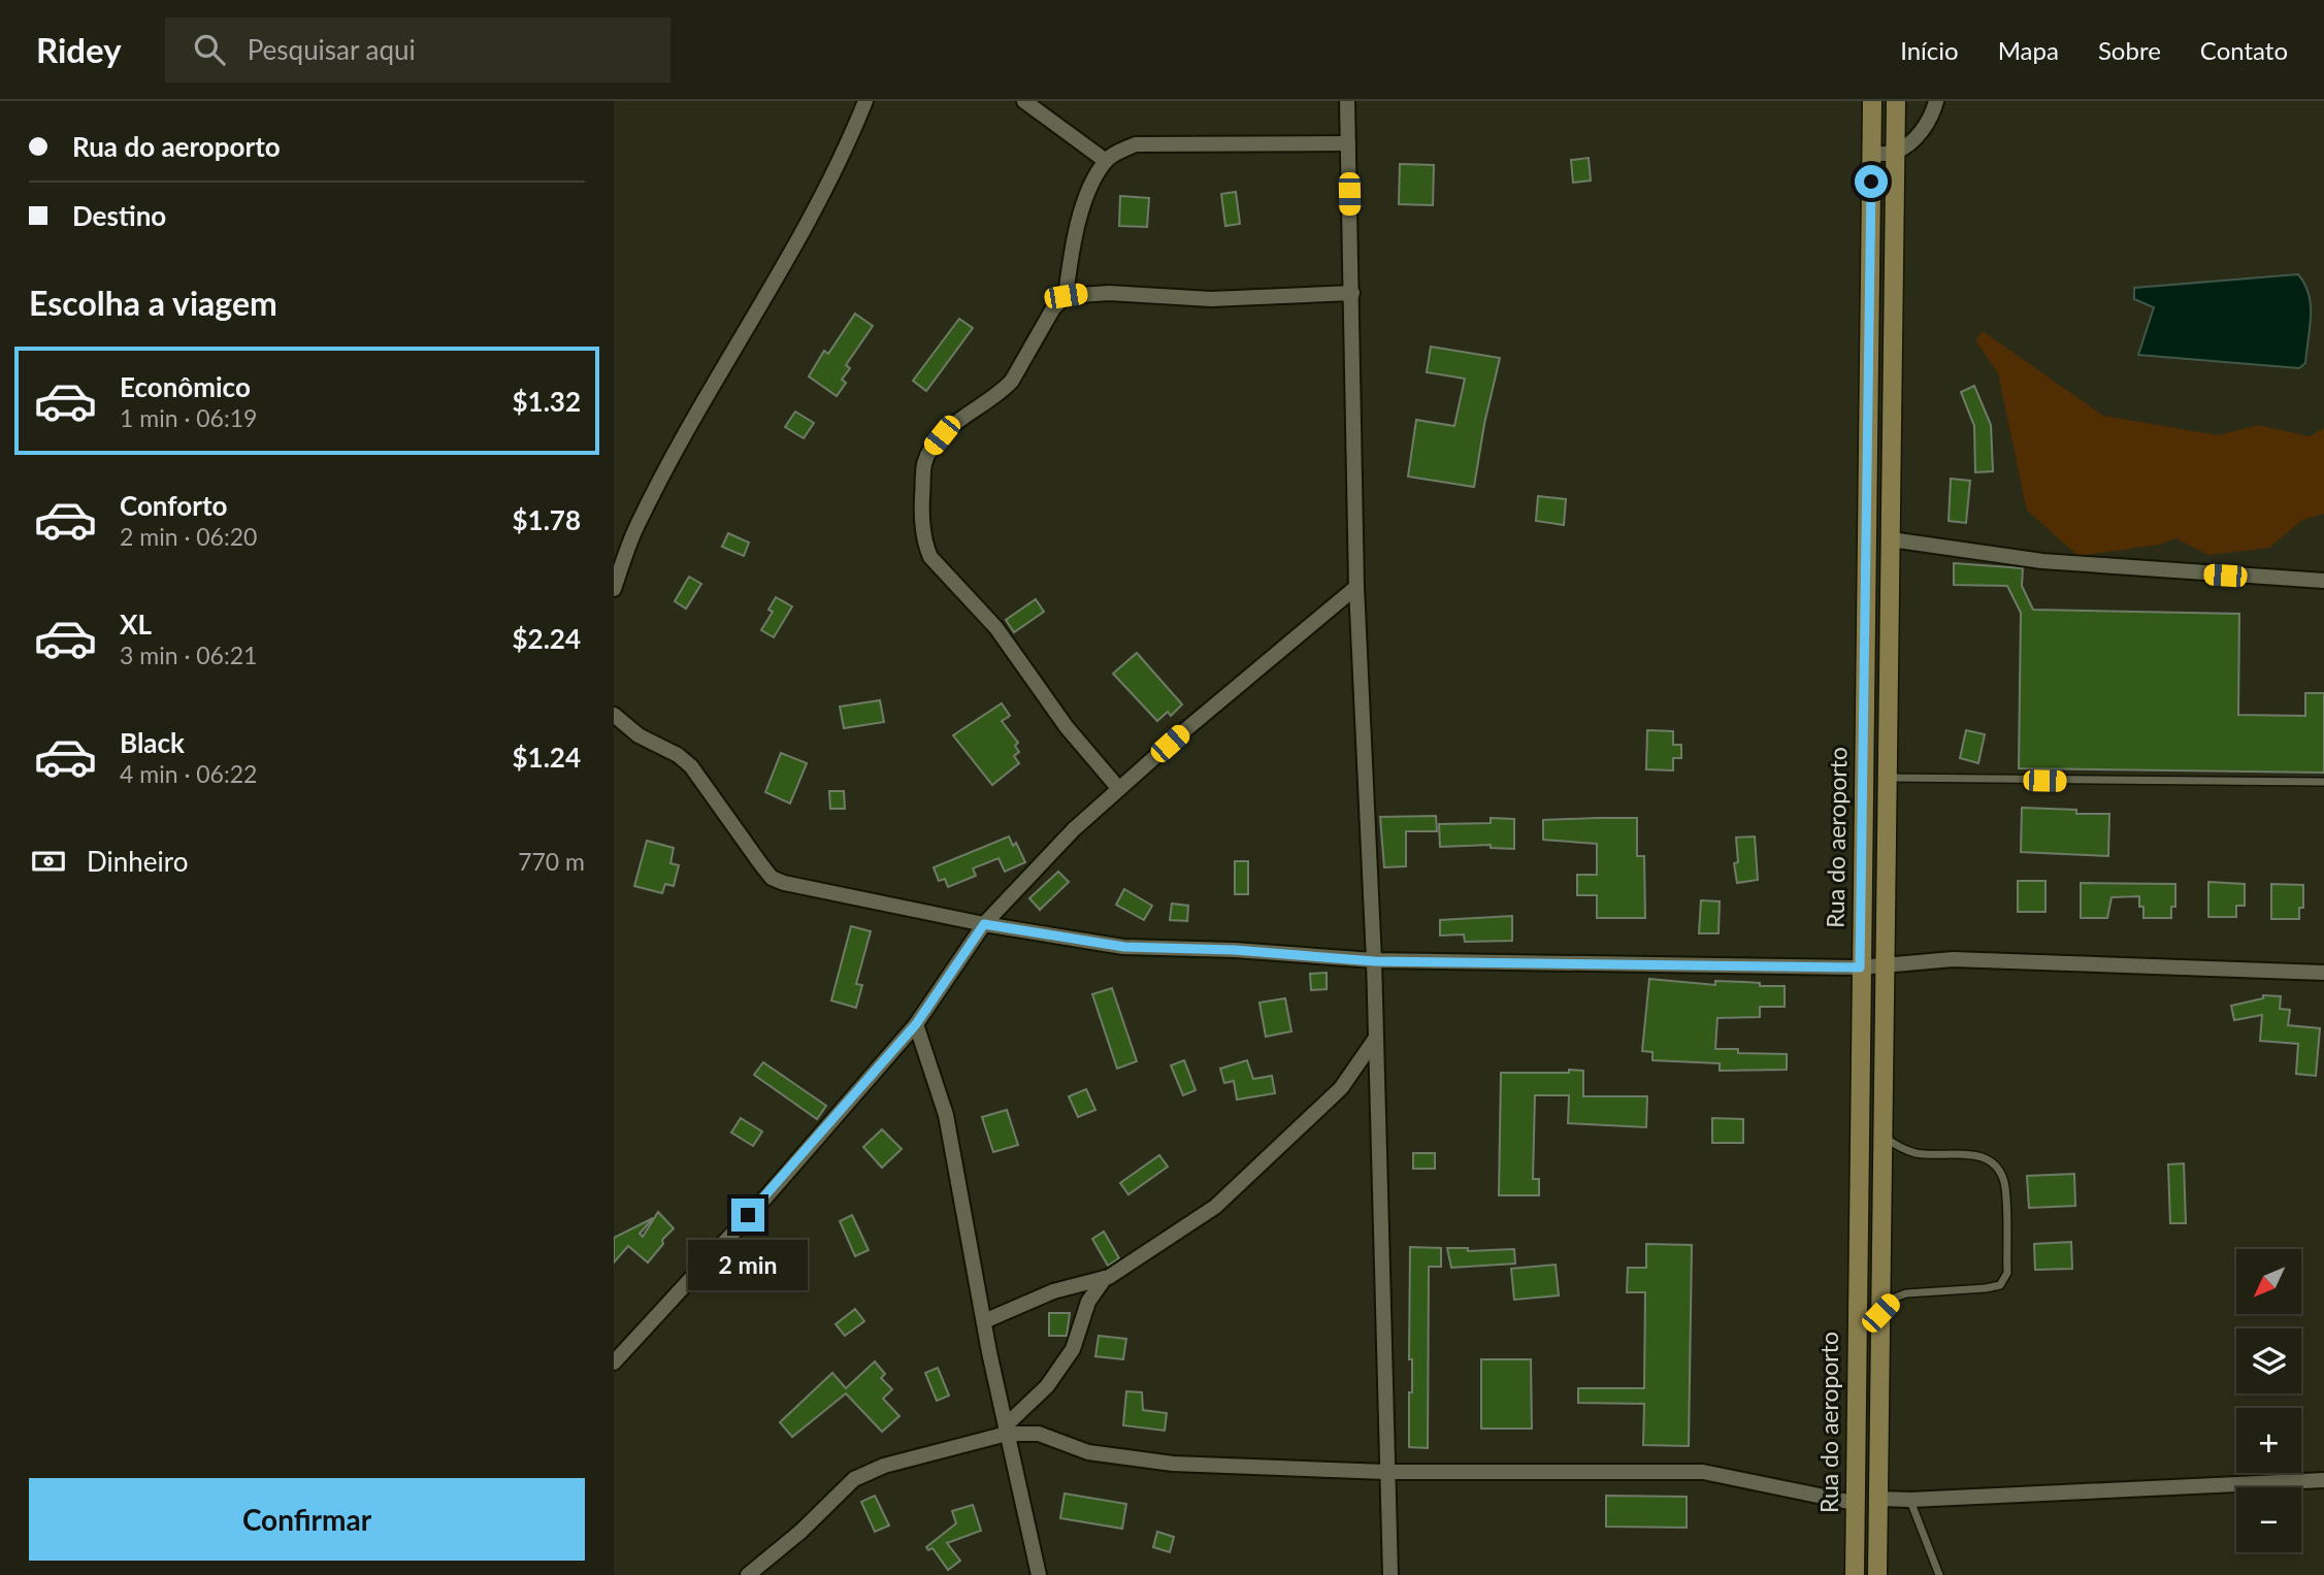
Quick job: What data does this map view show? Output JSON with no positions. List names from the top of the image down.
{
  "streets": {
    "main road": ["Rua do aeroporto"]
  },
  "north": "bottom left",
  "page": {
    "header": "Ridey",
    "search": "Pesquisar aqui",
    "nav": [
      "Início",
      "Mapa",
      "Sobre",
      "Contato"
    ],
    "banner": ["Rua do aeroporto", "Destino"],
    "heading": "Escolha a viagem",
    "list": [
      {
        "name": "Econômico",
        "note": "1 min · 06:19",
        "value": "$1.32"
      },
      {
        "name": "Conforto",
        "note": "2 min · 06:20",
        "value": "$1.78"
      },
      {
        "name": "XL",
        "note": "3 min · 06:21",
        "value": "$2.24"
      },
      {
        "name": "Black",
        "note": "4 min · 06:22",
        "value": "$1.24"
      }
    ],
    "pay": ["Dinheiro", "770 m"],
    "bubble": "2 min",
    "map_buttons": ["+", "−"],
    "buttons": "Confirmar"
  }
}
